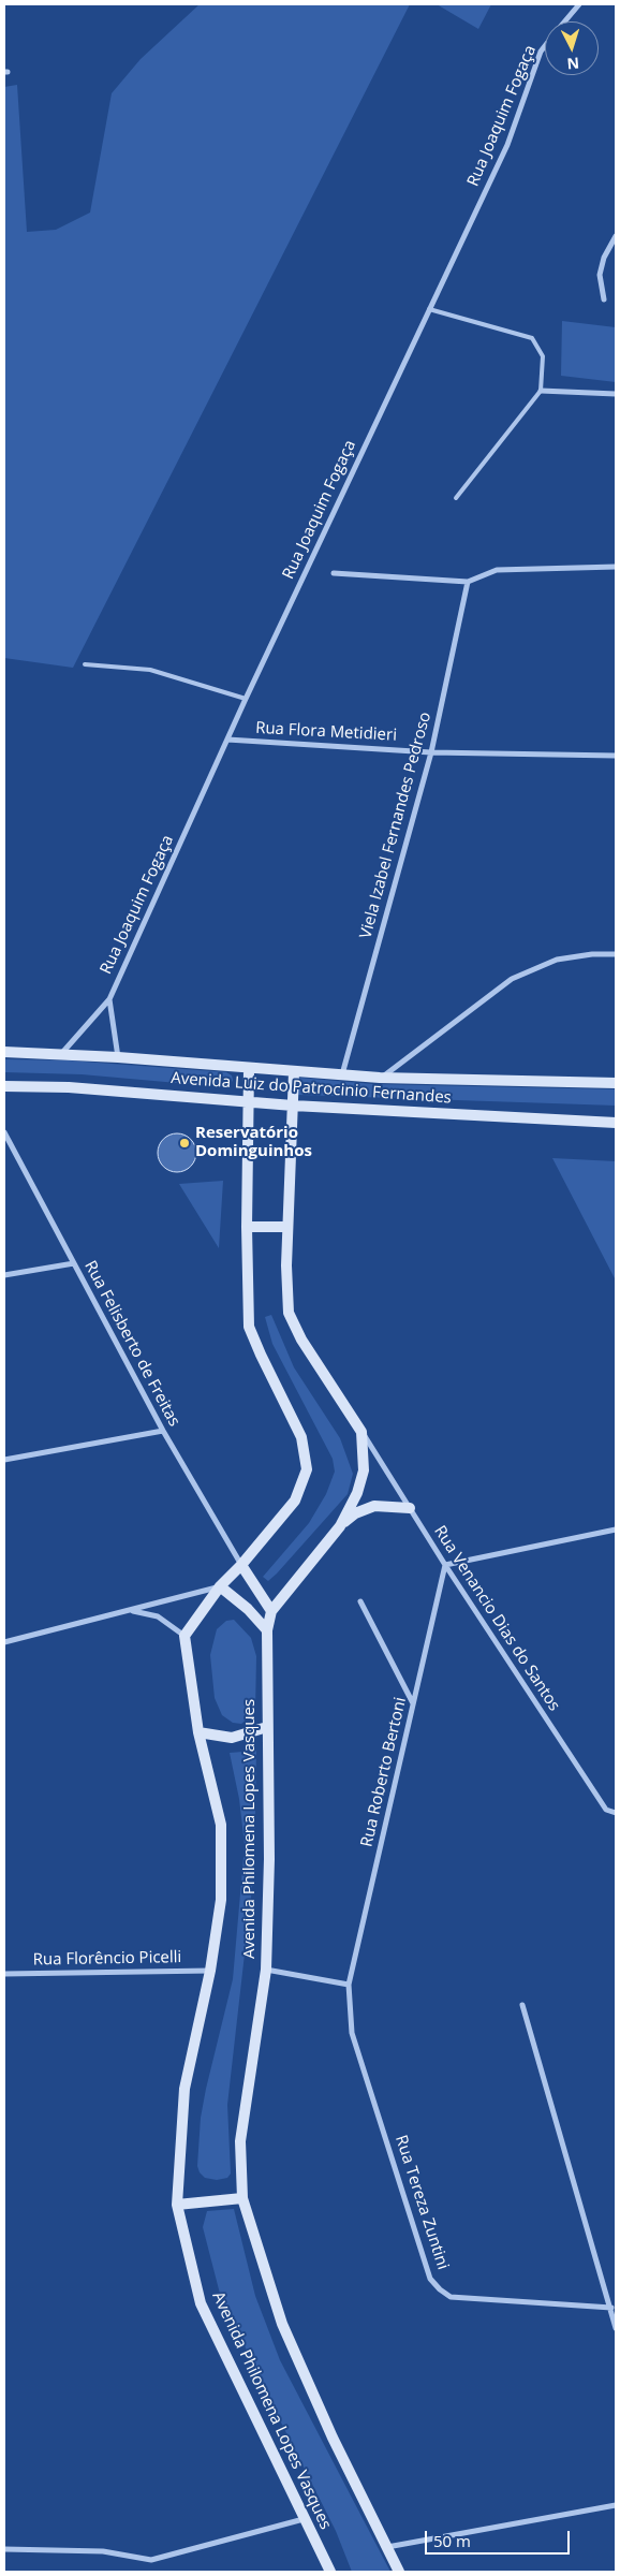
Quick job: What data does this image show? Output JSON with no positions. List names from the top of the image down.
{
  "streets": {
    "street": [
      "Rua Joaquim Fogaça",
      "Rua Flora Metidieri",
      "Viela Izabel Fernandes Pedroso",
      "Avenida Luiz do Patrocinio Fernandes",
      "Rua Felisberto de Freitas",
      "Rua Venancio Dias do Santos",
      "Rua Roberto Bertoni",
      "Avenida Philomena Lopes Vasques",
      "Rua Florêncio Picelli",
      "Rua Tereza Zuntini"
    ]
  },
  "crossings": [
    ["Rua Joaquim Fogaça", "Rua Flora Metidieri"],
    ["Rua Joaquim Fogaça", "Avenida Luiz do Patrocinio Fernandes"],
    ["Rua Flora Metidieri", "Viela Izabel Fernandes Pedroso"],
    ["Viela Izabel Fernandes Pedroso", "Avenida Luiz do Patrocinio Fernandes"],
    ["Avenida Luiz do Patrocinio Fernandes", "Avenida Philomena Lopes Vasques"],
    ["Rua Venancio Dias do Santos", "Rua Roberto Bertoni"],
    ["Rua Venancio Dias do Santos", "Avenida Philomena Lopes Vasques"],
    ["Rua Roberto Bertoni", "Rua Tereza Zuntini"],
    ["Avenida Philomena Lopes Vasques", "Rua Florêncio Picelli"]
  ],
  "places": ["Reservatório Dominguinhos"],
  "scale_bar": "50 m",
  "north": "bottom"
}
